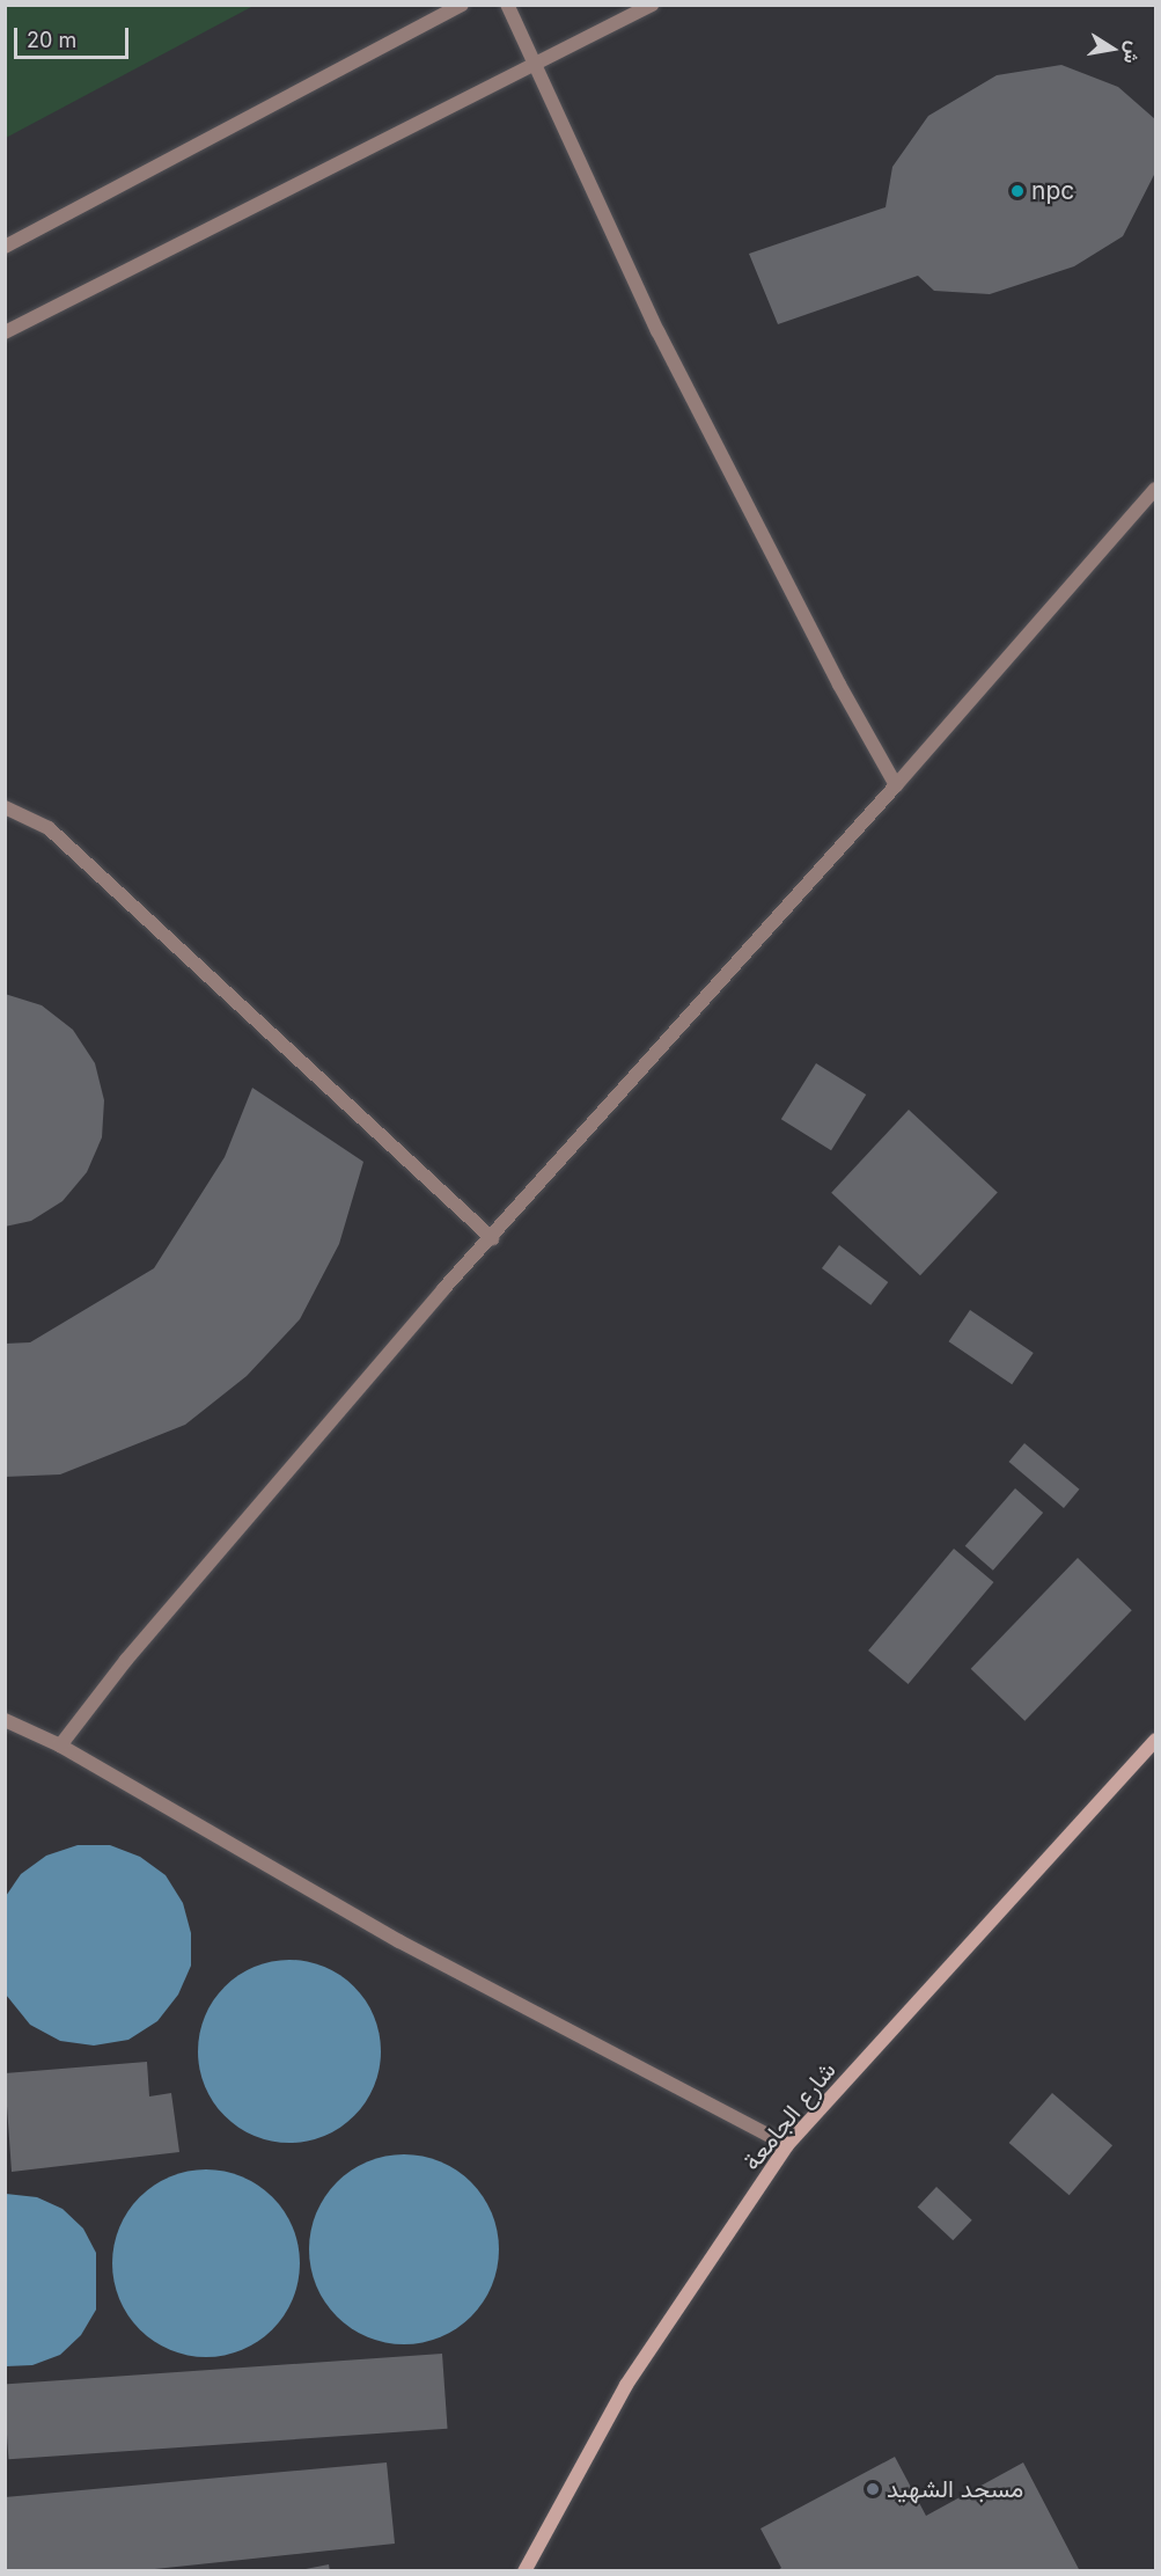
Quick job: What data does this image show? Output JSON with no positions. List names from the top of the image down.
{
  "streets": {
    "main road": ["شارع الجامعة"]
  },
  "places": ["npc", "مسجد الشهيد"],
  "scale_bar": "20 m",
  "north": "right"
}
